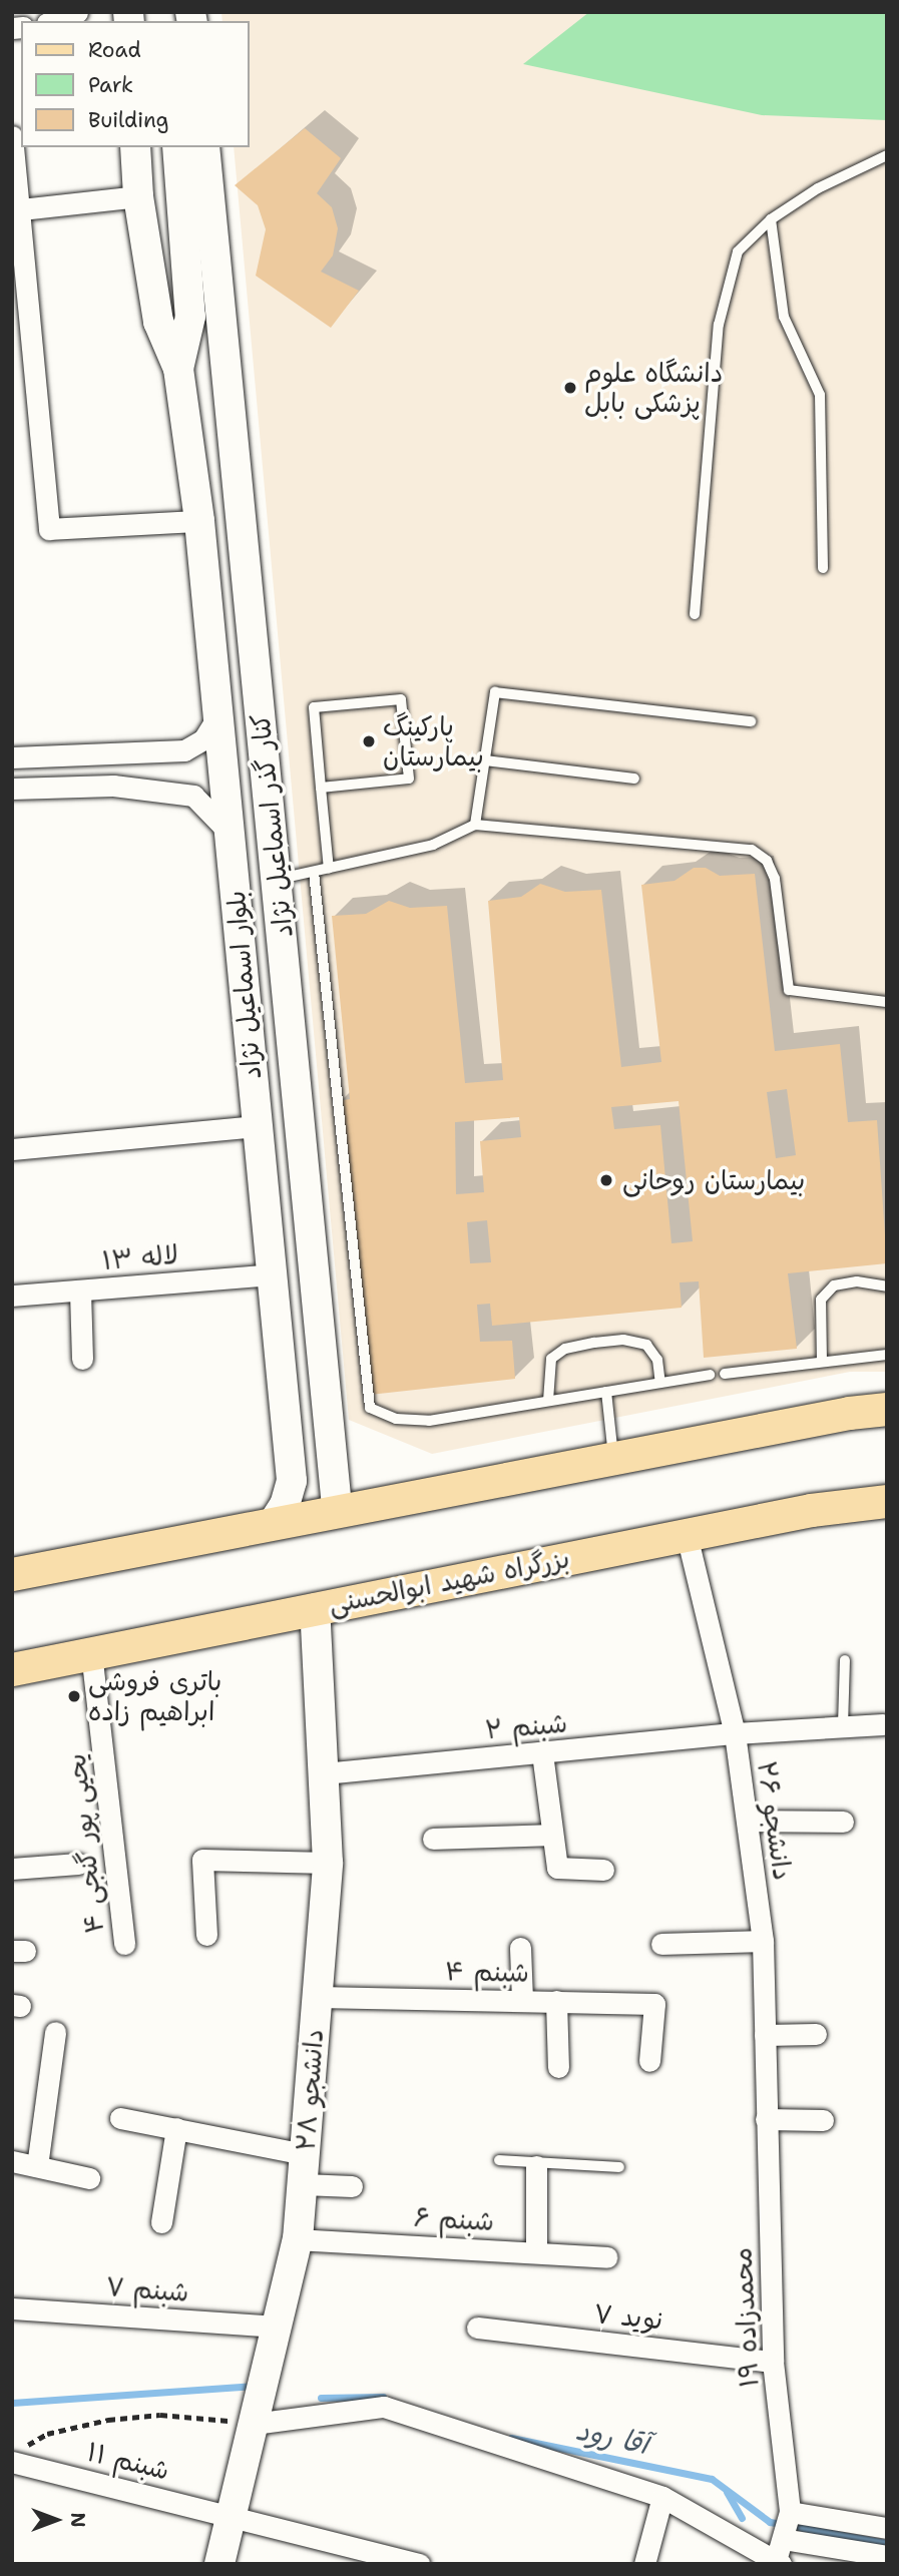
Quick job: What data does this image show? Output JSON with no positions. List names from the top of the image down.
{
  "streets": {
    "main road": [
      "کنار گذر اسماعیل نژاد",
      "بلوار اسماعیل نژاد",
      "بزرگراه شهید ابوالحسنی",
      "دانشجو ۲۸"
    ],
    "street": [
      "لاله ۱۳",
      "شبنم ۲",
      "دانشجو ۲۶",
      "یحیی پور گنجی ۴",
      "شبنم ۴",
      "شبنم ۶",
      "شبنم ۷",
      "نوید ۷",
      "محمدزاده ۱۹",
      "شبنم ۱۱"
    ]
  },
  "crossings": [
    ["بلوار اسماعیل نژاد", "لاله ۱۳"],
    ["بزرگراه شهید ابوالحسنی", "دانشجو ۲۶"],
    ["بزرگراه شهید ابوالحسنی", "یحیی پور گنجی ۴"],
    ["بزرگراه شهید ابوالحسنی", "دانشجو ۲۸"],
    ["شبنم ۲", "دانشجو ۲۶"],
    ["شبنم ۲", "دانشجو ۲۸"],
    ["دانشجو ۲۶", "محمدزاده ۱۹"],
    ["شبنم ۴", "دانشجو ۲۸"],
    ["دانشجو ۲۸", "شبنم ۶"],
    ["دانشجو ۲۸", "شبنم ۷"],
    ["دانشجو ۲۸", "شبنم ۱۱"],
    ["نوید ۷", "محمدزاده ۱۹"]
  ],
  "water": ["آقا رود"],
  "places": [
    "دانشگاه علوم پزشکی بابل",
    "پارکینگ بیمارستان",
    "بیمارستان روحانی",
    "باتری فروشی ابراهیم زاده"
  ],
  "legend": ["Road", "Park", "Building"],
  "north": "right"
}
